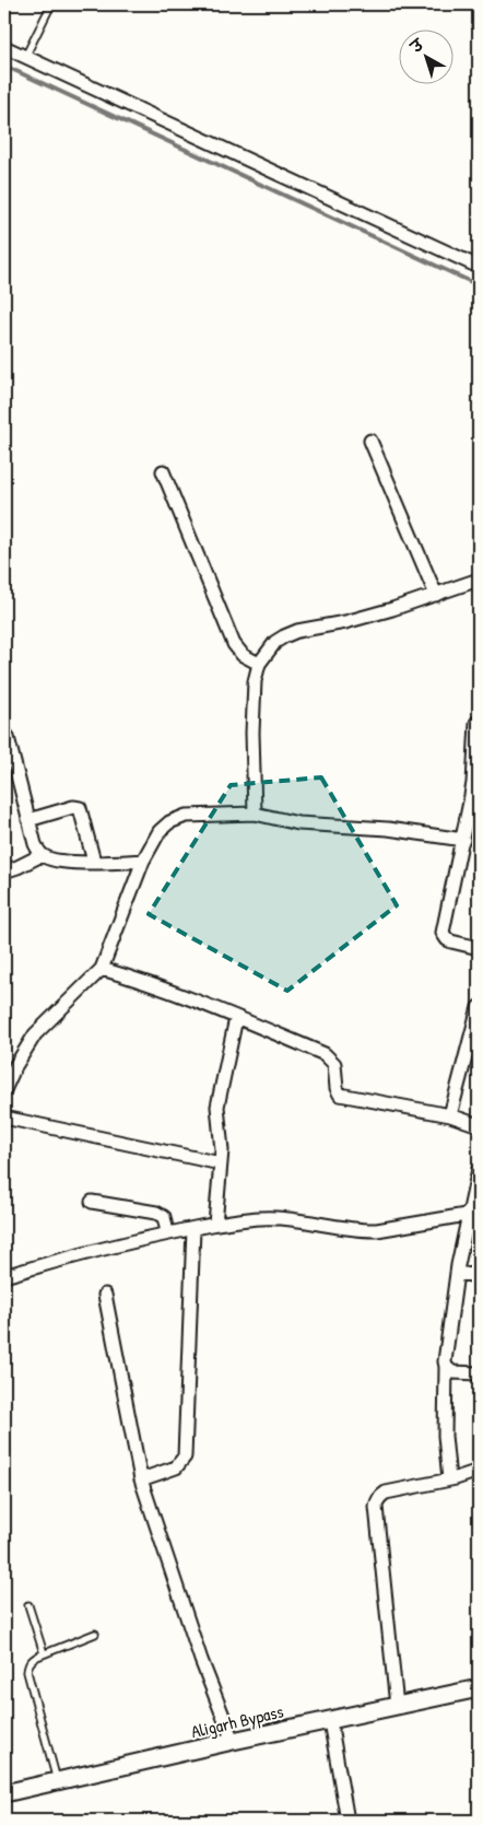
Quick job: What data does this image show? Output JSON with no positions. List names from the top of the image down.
{
  "streets": {
    "main road": ["Aligarh Bypass"]
  },
  "north": "top left"
}
